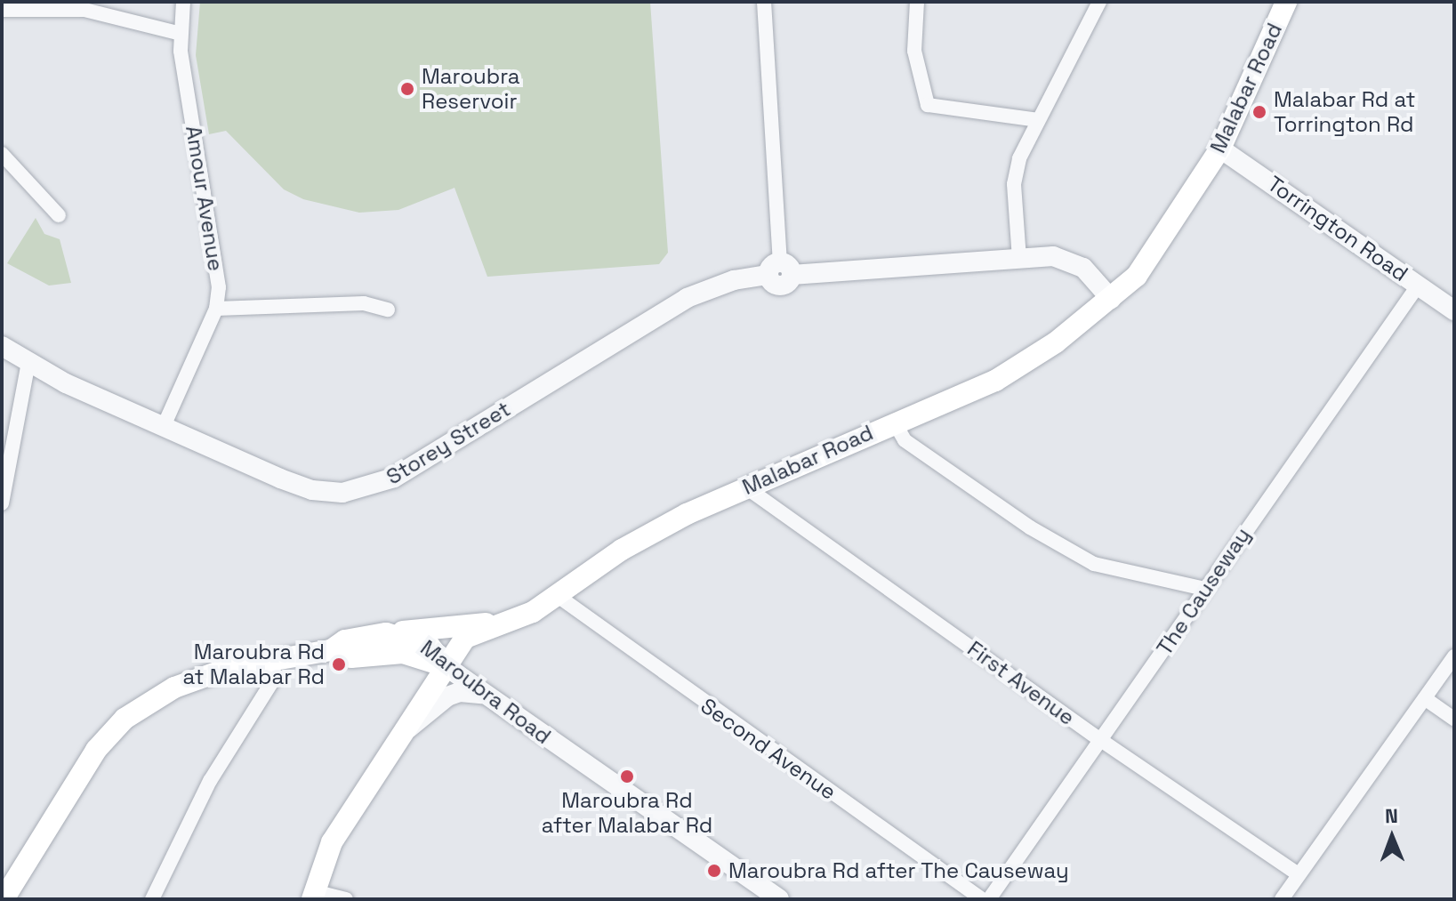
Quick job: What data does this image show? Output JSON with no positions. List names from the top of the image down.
{
  "streets": {
    "main road": ["Malabar Road", "Maroubra Road"],
    "street": [
      "Amour Avenue",
      "Torrington Road",
      "Storey Street",
      "The Causeway",
      "First Avenue",
      "Second Avenue"
    ]
  },
  "crossings": [
    ["Malabar Road", "Torrington Road"],
    ["Malabar Road", "Storey Street"],
    ["Malabar Road", "First Avenue"],
    ["Malabar Road", "Maroubra Road"],
    ["Malabar Road", "Second Avenue"],
    ["Amour Avenue", "Storey Street"],
    ["Torrington Road", "The Causeway"],
    ["The Causeway", "First Avenue"]
  ],
  "places": [
    "Maroubra Reservoir",
    "Malabar Rd at Torrington Rd",
    "Maroubra Rd at Malabar Rd",
    "Maroubra Rd after Malabar Rd",
    "Maroubra Rd after The Causeway"
  ],
  "north": "top"
}
